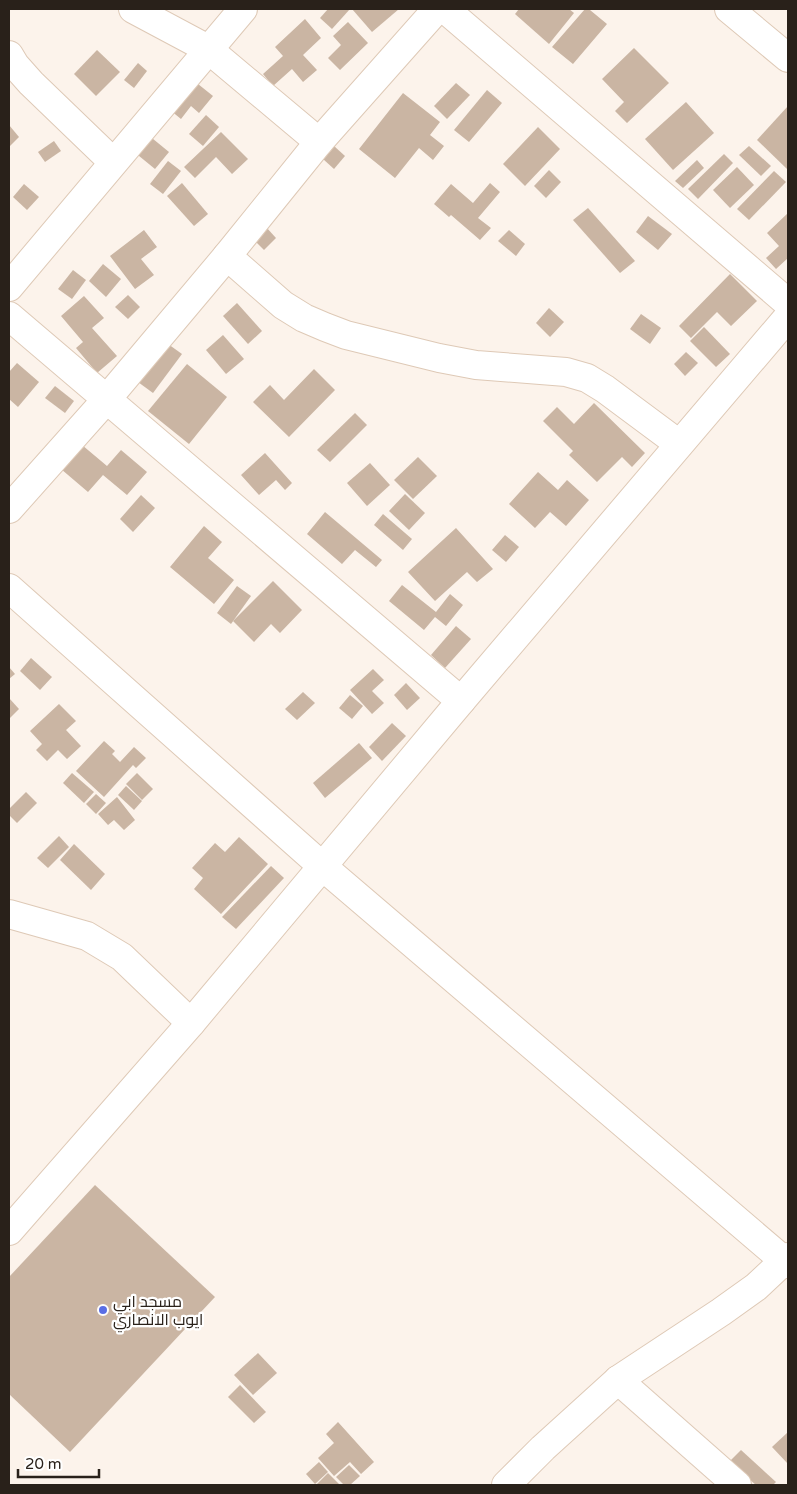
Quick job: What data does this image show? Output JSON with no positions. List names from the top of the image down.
{
  "places": ["مسجد ابي ايوب الانصاري"],
  "scale_bar": "20 m"
}
